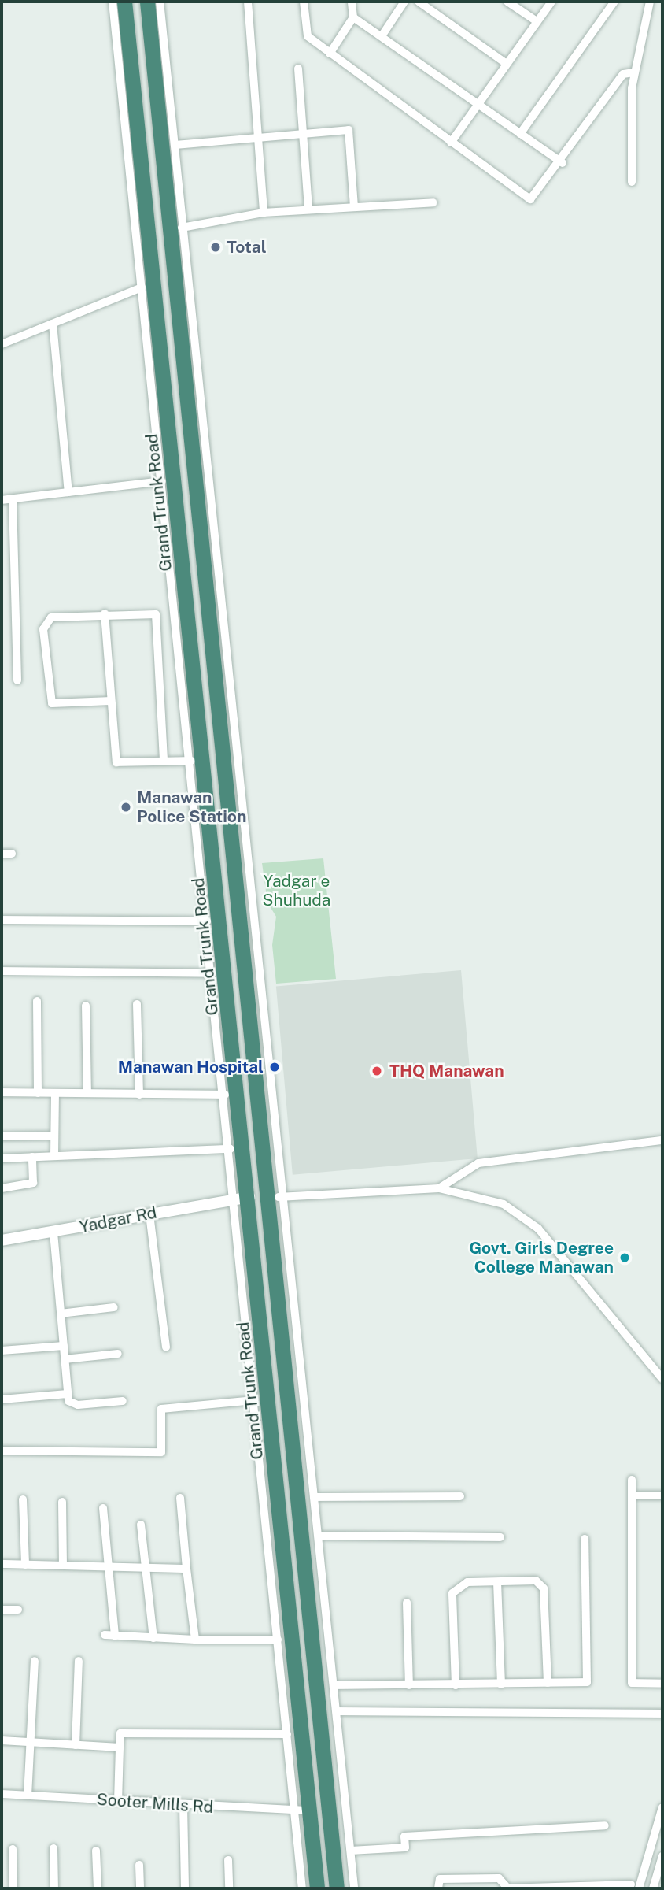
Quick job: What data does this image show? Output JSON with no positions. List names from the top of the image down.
{
  "streets": {
    "highway": ["Grand Trunk Road"],
    "street": ["Yadgar Rd", "Sooter Mills Rd"]
  },
  "crossings": [
    ["Grand Trunk Road", "Yadgar Rd"],
    ["Grand Trunk Road", "Sooter Mills Rd"]
  ],
  "parks": ["Yadgar e Shuhuda"],
  "places": [
    "Total",
    "Manawan Police Station",
    "Manawan Hospital",
    "THQ Manawan",
    "Govt. Girls Degree College Manawan"
  ]
}
